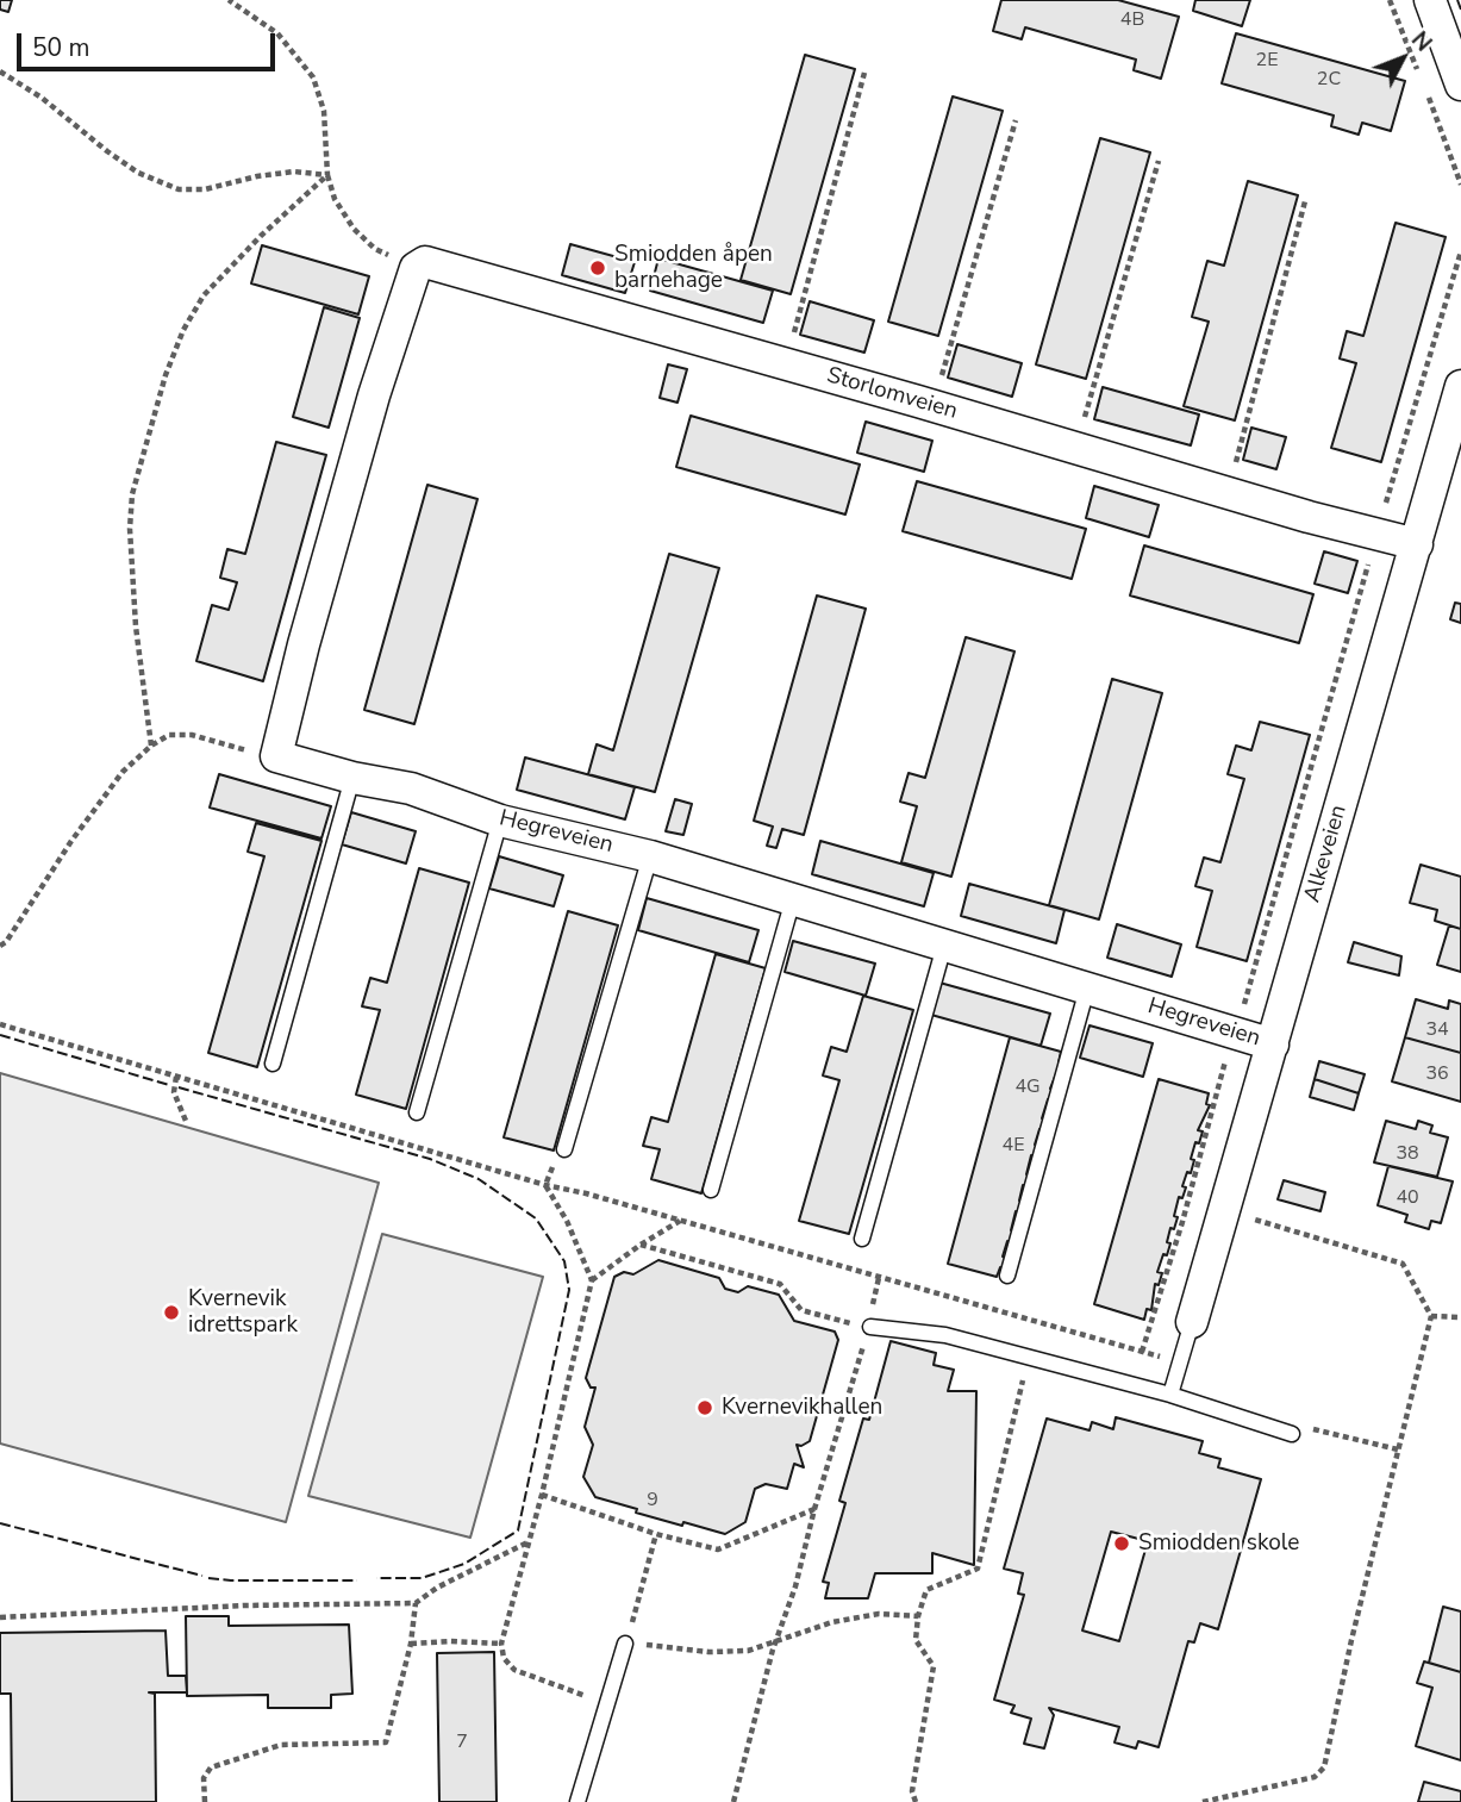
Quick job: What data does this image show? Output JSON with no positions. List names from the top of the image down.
{
  "streets": {
    "street": ["Storlomveien", "Hegreveien", "Alkeveien"]
  },
  "crossings": [
    ["Storlomveien", "Alkeveien"],
    ["Hegreveien", "Alkeveien"]
  ],
  "places": [
    "Smiodden åpen barnehage",
    "Kvernevik idrettspark",
    "Kvernevikhallen",
    "Smiodden skole"
  ],
  "house_numbers": [
    "4B",
    "2E",
    "2C",
    "34",
    "36",
    "4G",
    "4E",
    "38",
    "40",
    "9",
    "7"
  ],
  "scale_bar": "50 m",
  "north": "top right"
}
